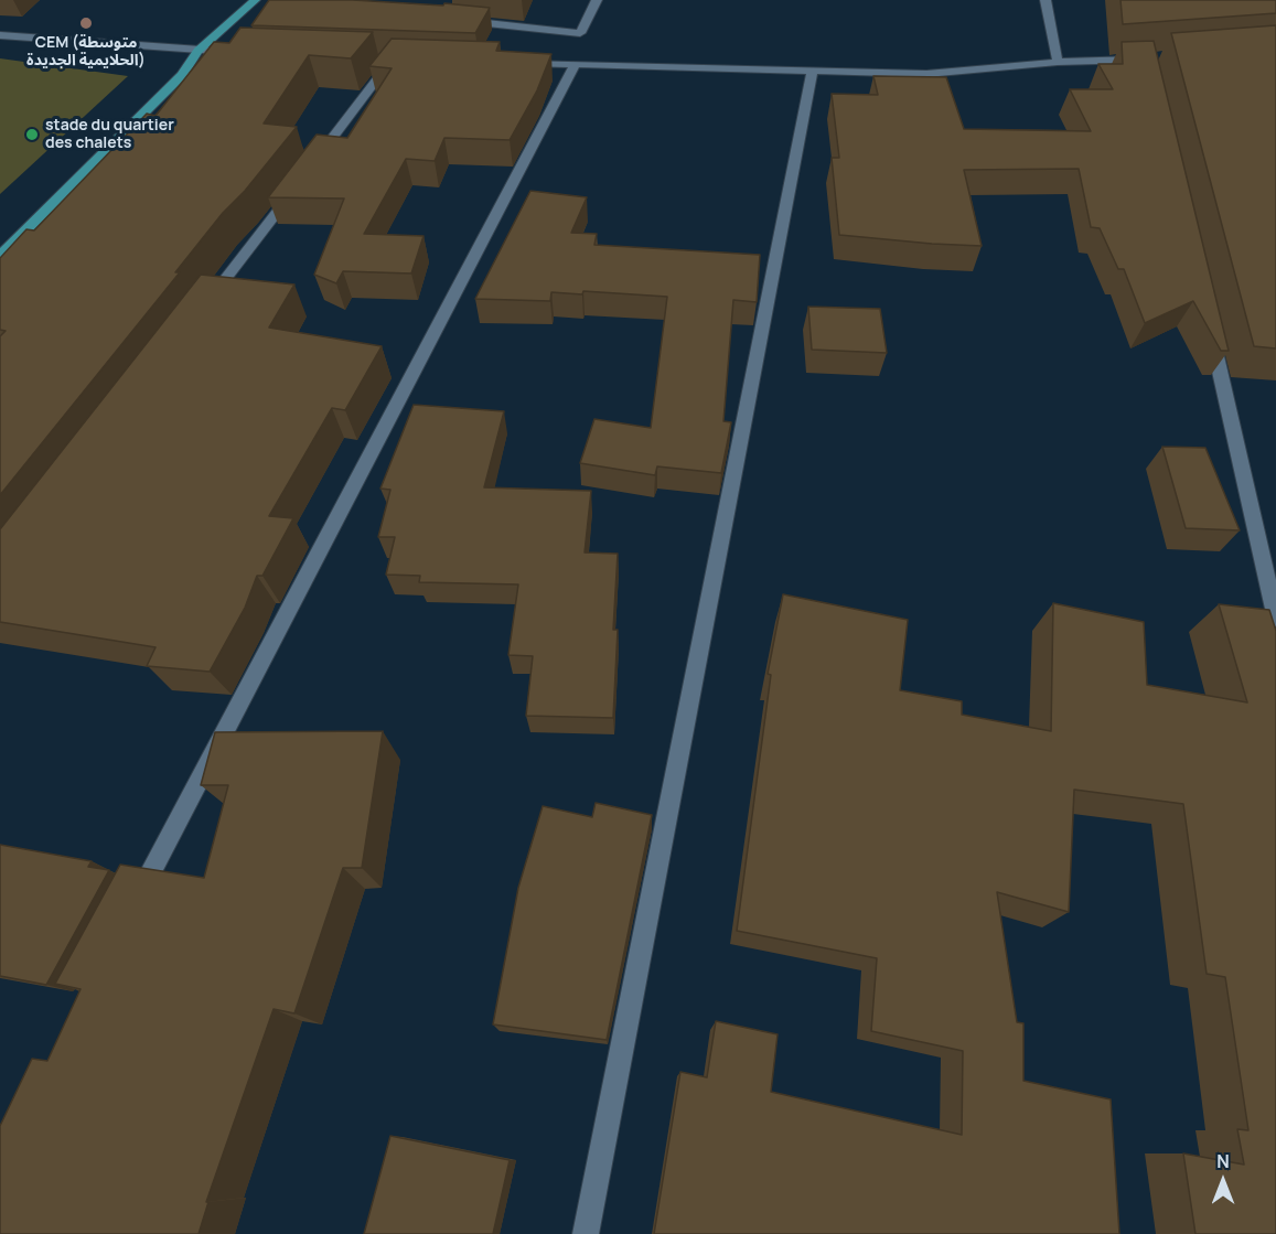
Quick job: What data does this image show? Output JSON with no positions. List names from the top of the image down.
{
  "places": ["CEM (متوسطة الحلايمية الجديدة)", "stade du quartier des chalets"],
  "north": "top"
}
